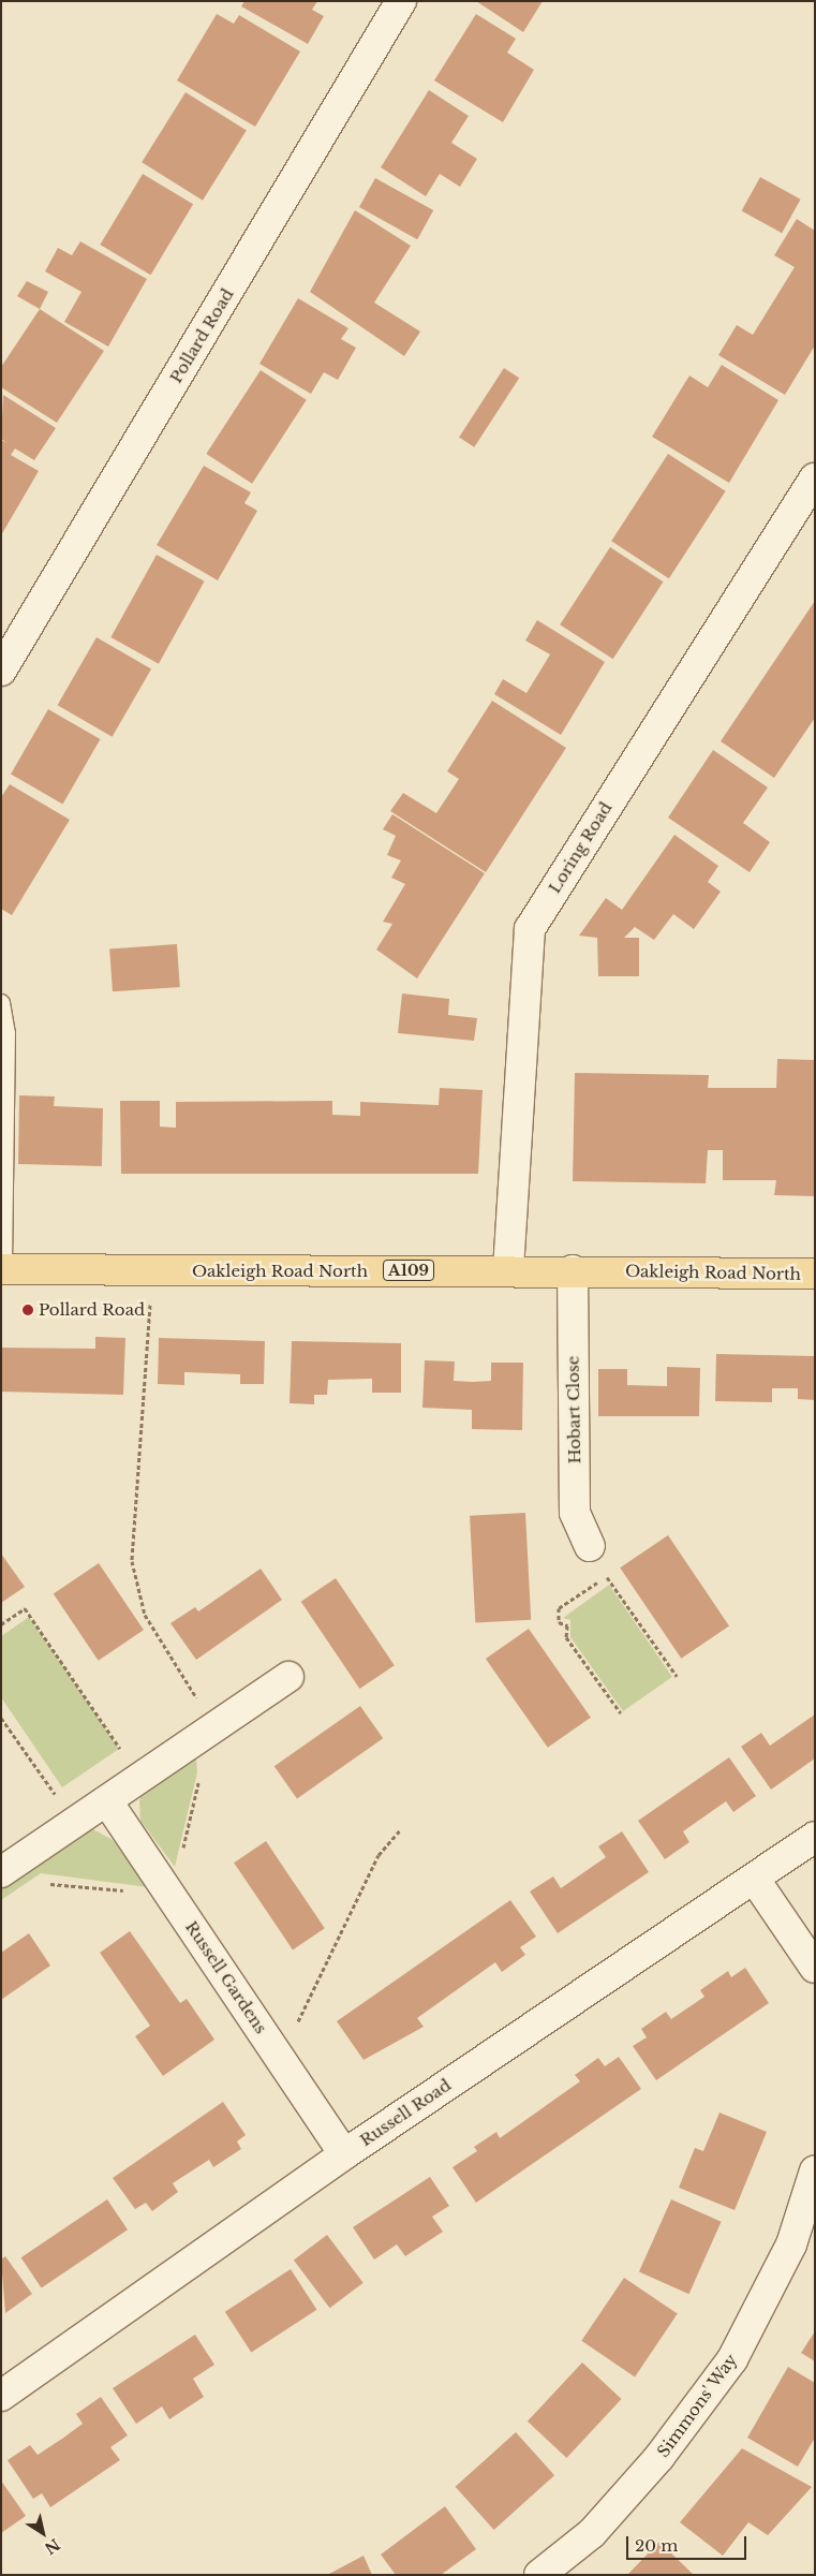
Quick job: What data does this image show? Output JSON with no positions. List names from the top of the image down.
{
  "streets": {
    "main road": ["A109", "Oakleigh Road North"],
    "street": [
      "Pollard Road",
      "Loring Road",
      "Hobart Close",
      "Russell Gardens",
      "Russell Road",
      "Simmons' Way"
    ]
  },
  "crossings": [
    ["Loring Road", "Oakleigh Road North"],
    ["Oakleigh Road North", "Hobart Close"],
    ["Russell Gardens", "Russell Road"]
  ],
  "places": ["Pollard Road"],
  "scale_bar": "20 m",
  "north": "bottom right"
}
